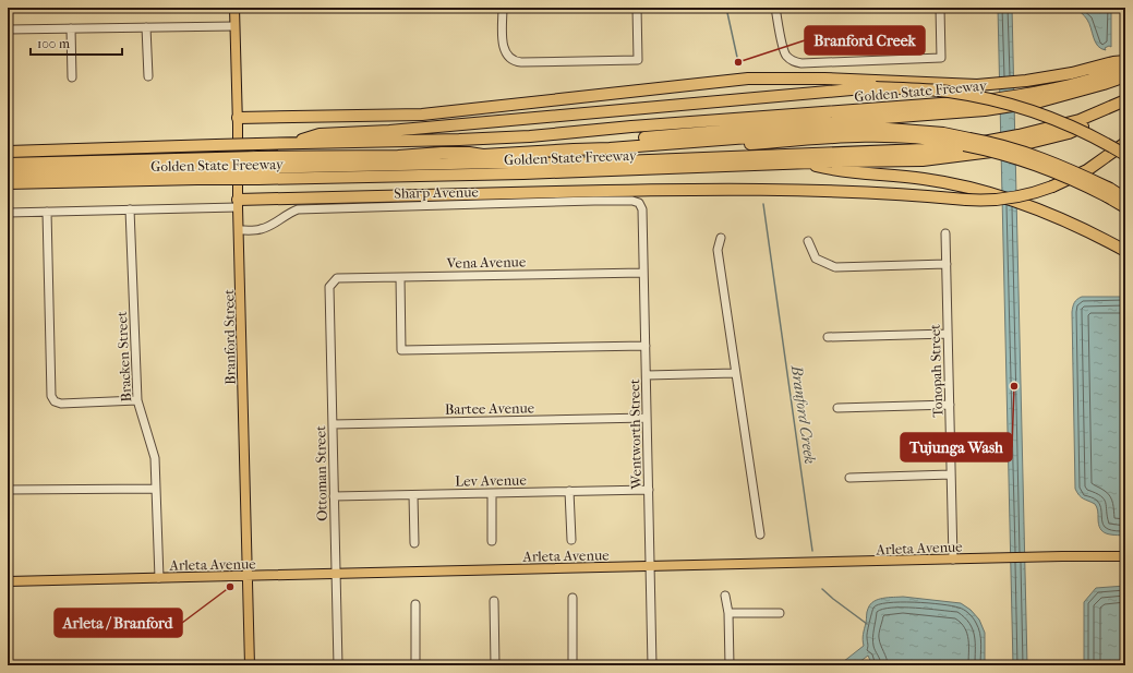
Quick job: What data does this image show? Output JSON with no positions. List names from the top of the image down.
{
  "streets": {
    "highway": ["Golden State Freeway"],
    "main road": ["Branford Street", "Arleta Avenue"],
    "street": [
      "Sharp Avenue",
      "Vena Avenue",
      "Bracken Street",
      "Tonopah Street",
      "Bartee Avenue",
      "Wentworth Street",
      "Ottoman Street",
      "Lev Avenue"
    ]
  },
  "crossings": [
    ["Sharp Avenue", "Branford Street"],
    ["Sharp Avenue", "Wentworth Street"],
    ["Vena Avenue", "Wentworth Street"],
    ["Vena Avenue", "Ottoman Street"],
    ["Branford Street", "Arleta Avenue"],
    ["Bracken Street", "Arleta Avenue"],
    ["Tonopah Street", "Arleta Avenue"],
    ["Bartee Avenue", "Wentworth Street"],
    ["Bartee Avenue", "Ottoman Street"],
    ["Wentworth Street", "Lev Avenue"],
    ["Wentworth Street", "Arleta Avenue"],
    ["Ottoman Street", "Lev Avenue"],
    ["Ottoman Street", "Arleta Avenue"]
  ],
  "water": ["Branford Creek"],
  "places": ["Branford Creek", "Tujunga Wash", "Arleta / Branford"],
  "scale_bar": "100 m"
}
